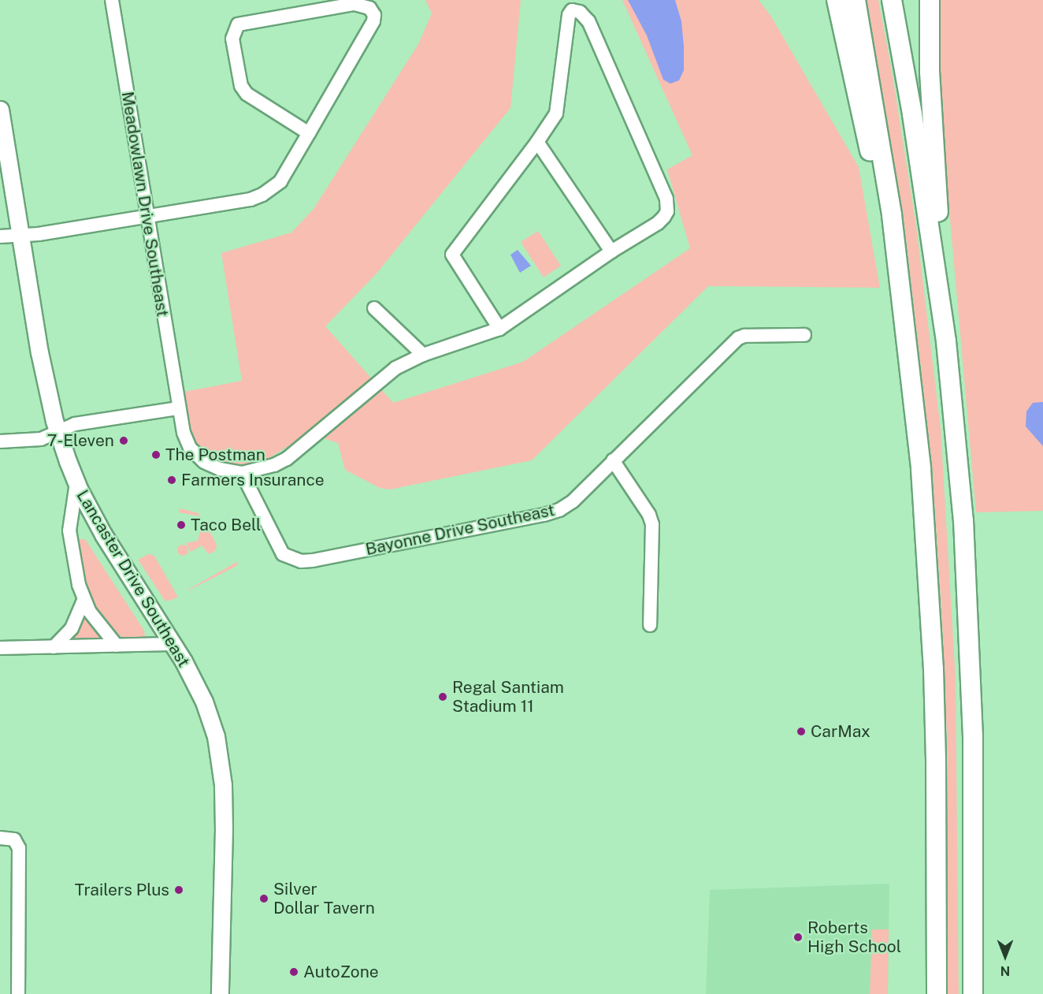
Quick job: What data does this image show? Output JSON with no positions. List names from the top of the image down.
{
  "streets": {
    "main road": ["Lancaster Drive Southeast"],
    "street": ["Meadowlawn Drive Southeast", "Bayonne Drive Southeast"]
  },
  "crossings": [
    ["Meadowlawn Drive Southeast", "Bayonne Drive Southeast"]
  ],
  "places": [
    "7-Eleven",
    "The Postman",
    "Farmers Insurance",
    "Taco Bell",
    "Regal Santiam Stadium 11",
    "CarMax",
    "Trailers Plus",
    "Silver Dollar Tavern",
    "Roberts High School",
    "AutoZone"
  ],
  "north": "bottom"
}
